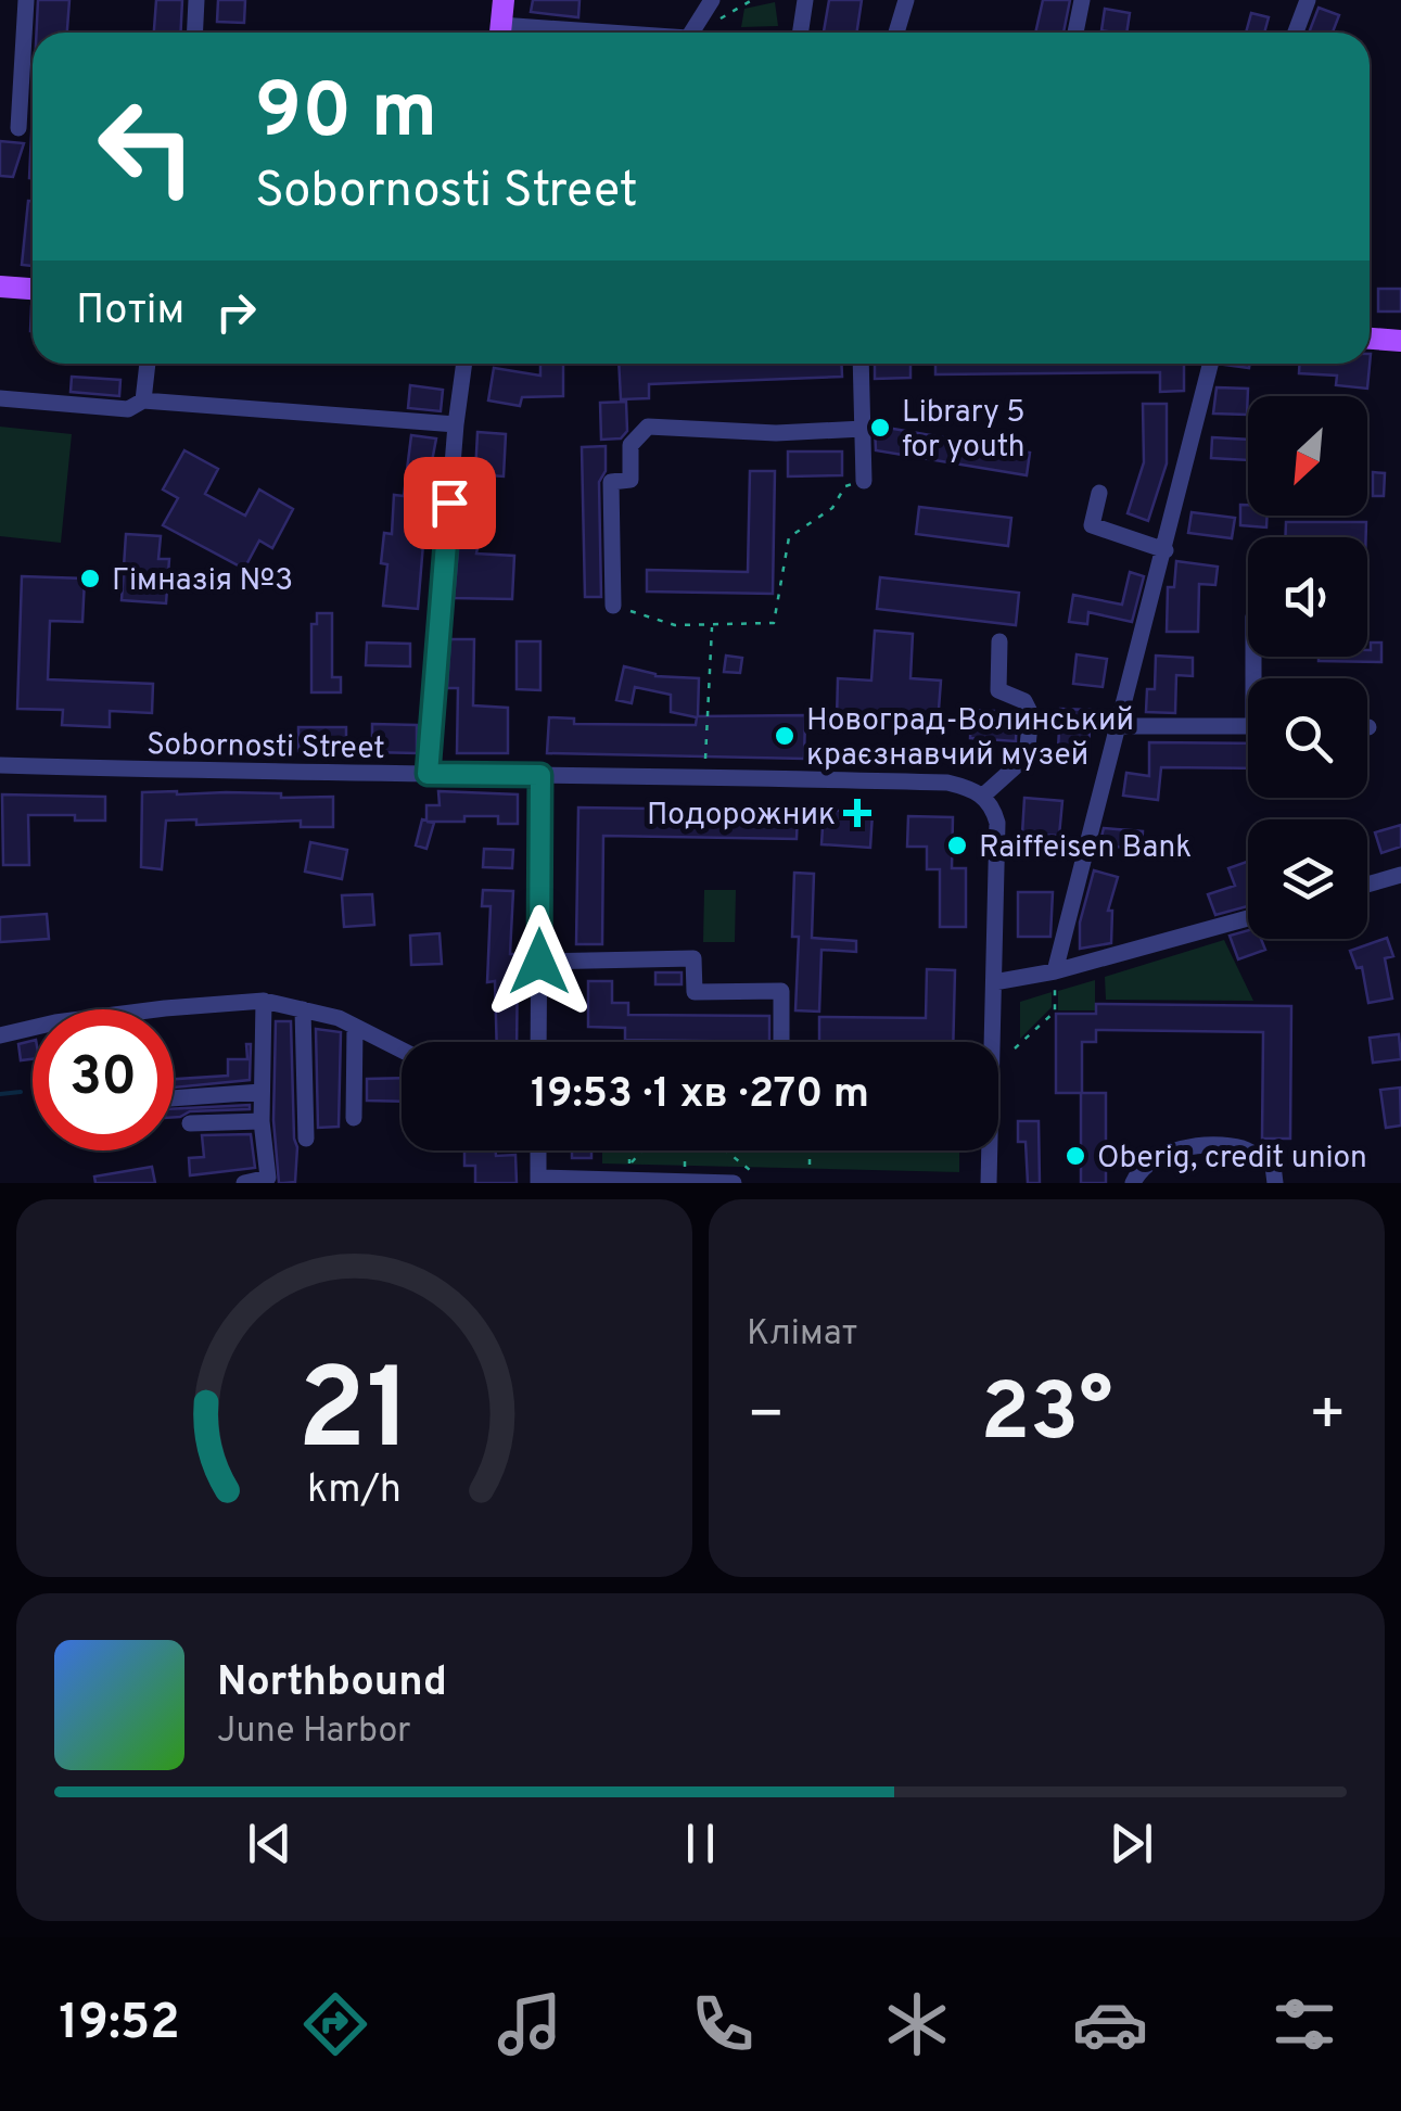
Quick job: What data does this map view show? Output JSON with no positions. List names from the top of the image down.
{
  "streets": {
    "street": ["Sobornosti Street"]
  },
  "places": {
    "other": [
      "Library 5 for youth",
      "Гімназія №3",
      "Новоград-Волинський краєзнавчий музей",
      "Raiffeisen Bank",
      "Oberig, credit union"
    ],
    "health": ["Подорожник"]
  },
  "north": "bottom left",
  "page": {
    "turn": ["90 m", "Sobornosti Street"],
    "then": "Потім",
    "limit": "30",
    "trip": "19:53 · 1 хв · 270 m",
    "tile": "Клімат",
    "heat": ["−", "23°", "+"],
    "song": ["Northbound", "June Harbor"],
    "tabs": "19:52",
    "gauge": ["21", "km/h"]
  }
}
